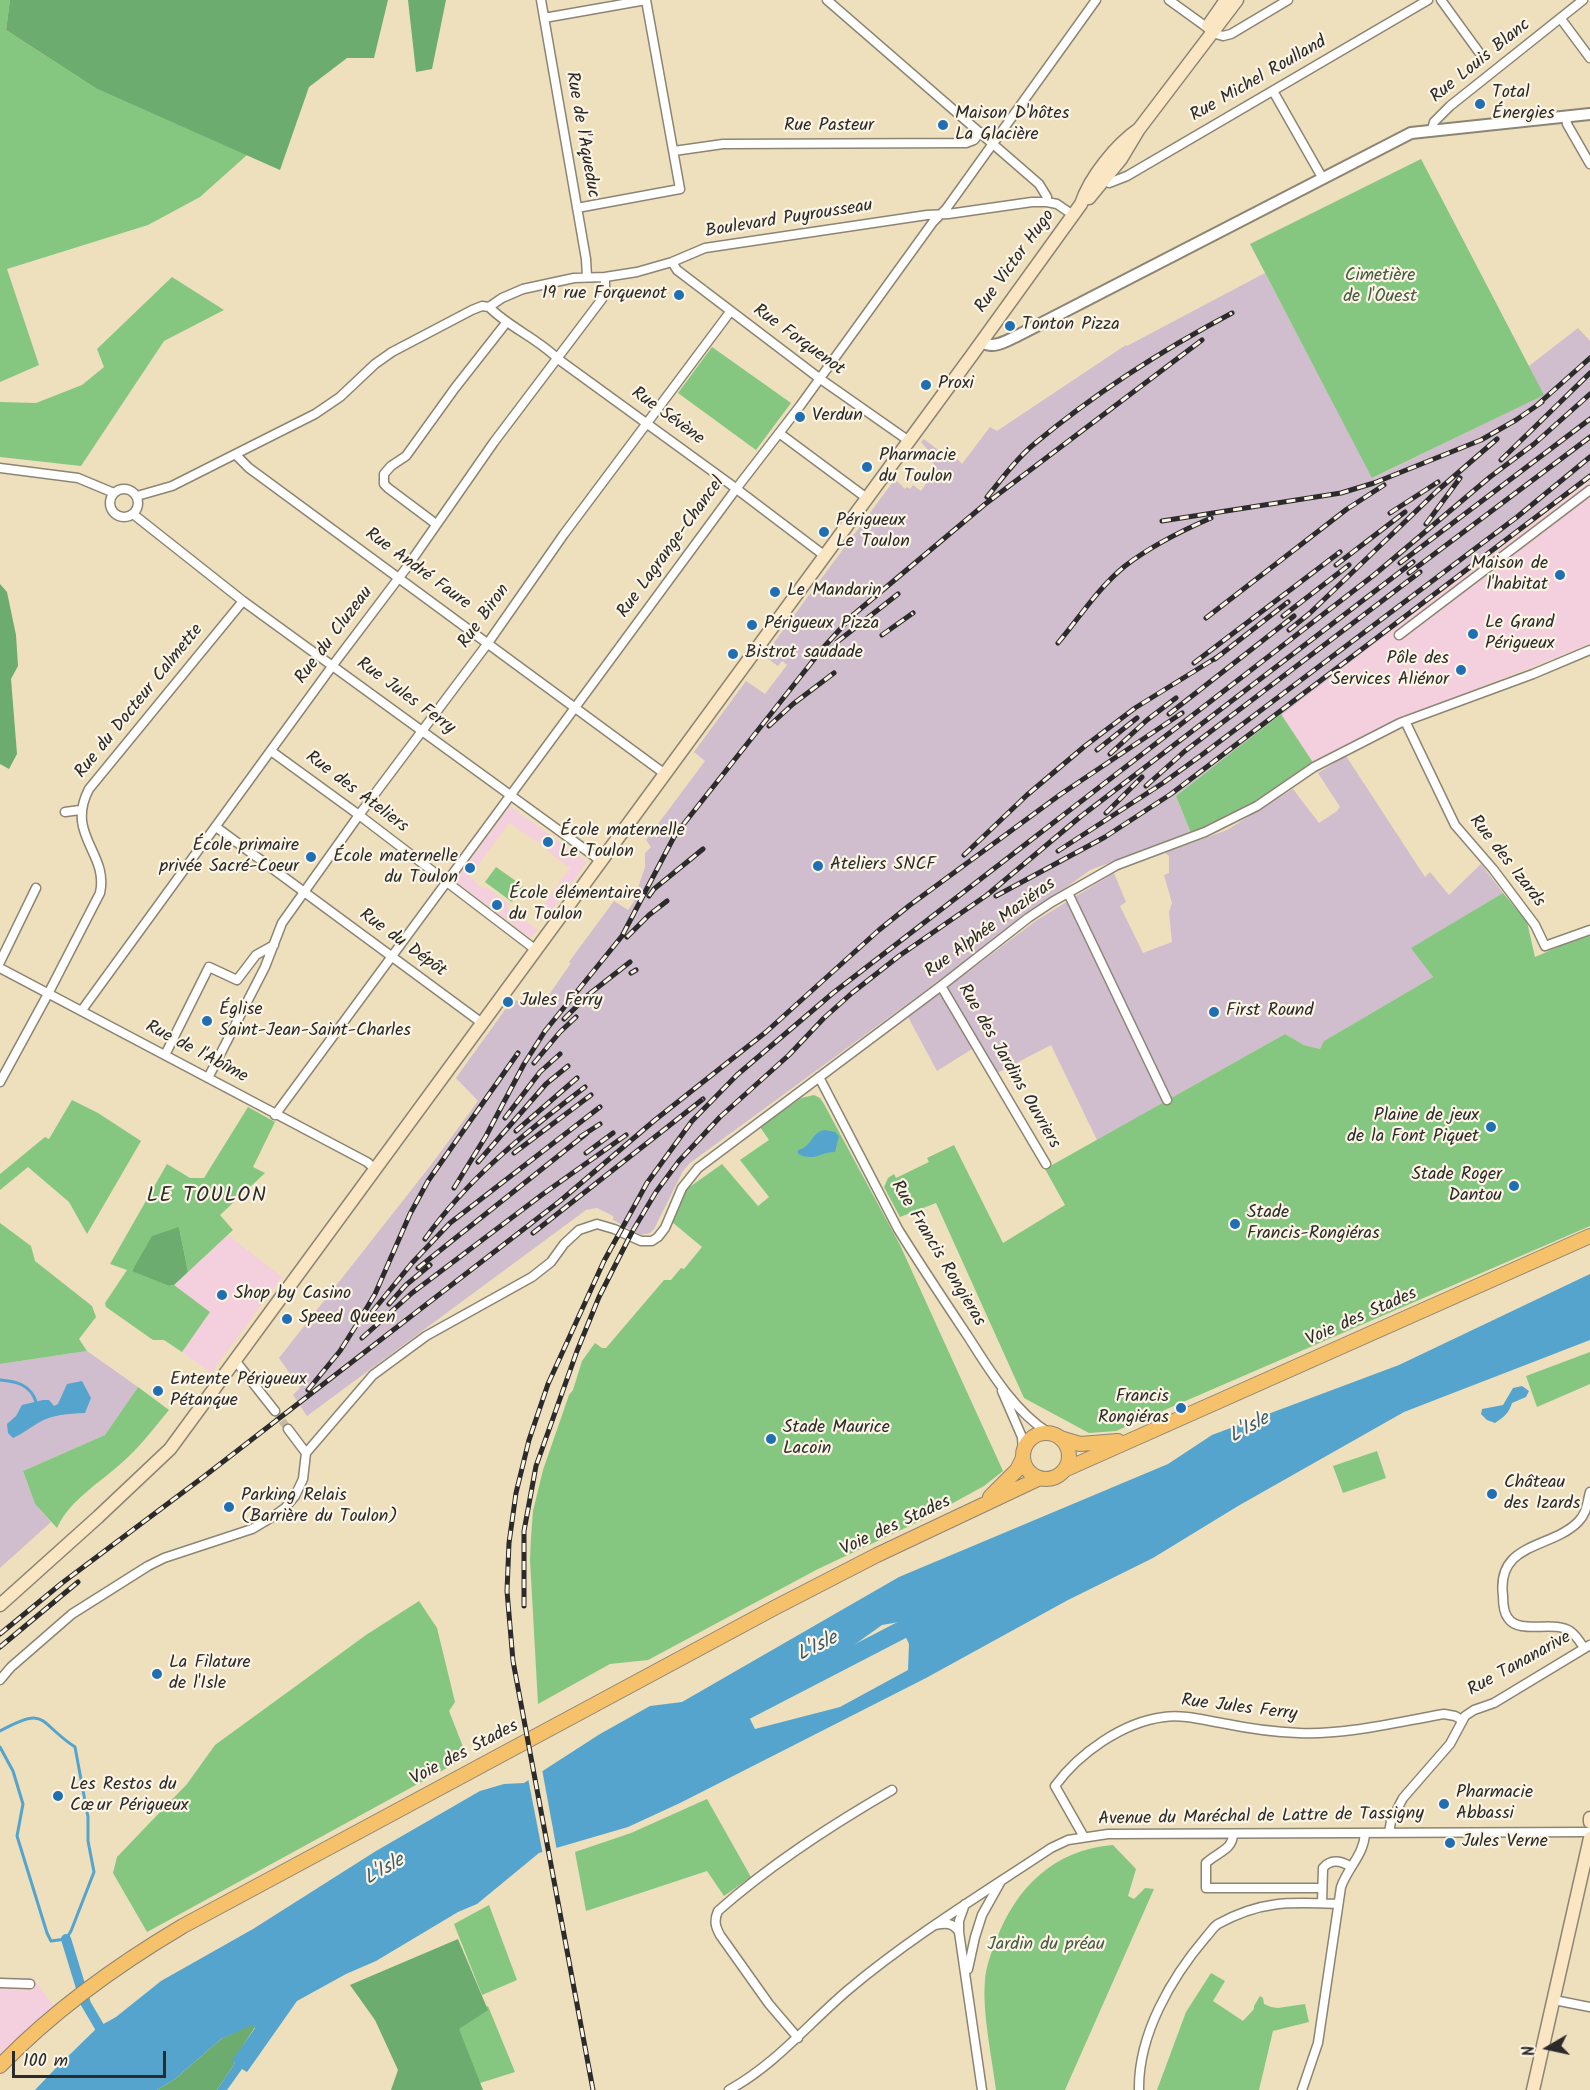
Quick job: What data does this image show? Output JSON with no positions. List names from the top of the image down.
{
  "streets": {
    "main road": ["Rue Victor Hugo", "Voie des Stades"],
    "street": [
      "Rue Louis Blanc",
      "Rue Michel Roulland",
      "Rue Pasteur",
      "Rue de l'Aqueduc",
      "Boulevard Puyrousseau",
      "Rue Forquenot",
      "Rue Sévène",
      "Rue Lagrange-Chancel",
      "Rue André Faure",
      "Rue Biron",
      "Rue du Cluzeau",
      "Rue Jules Ferry",
      "Rue du Docteur Calmette",
      "Rue des Ateliers",
      "Rue des Izards",
      "Rue Alphée Maziéras",
      "Rue du Dépôt",
      "Rue de l'Abîme",
      "Rue des Jardins Ouvriers",
      "Rue Francis Rongieras",
      "Rue Tananarive",
      "Avenue du Maréchal de Lattre de Tassigny"
    ]
  },
  "crossings": [
    ["Rue Michel Roulland", "Rue Victor Hugo"],
    ["Rue de l'Aqueduc", "Boulevard Puyrousseau"],
    ["Boulevard Puyrousseau", "Rue Forquenot"],
    ["Boulevard Puyrousseau", "Rue Sévène"],
    ["Boulevard Puyrousseau", "Rue Lagrange-Chancel"],
    ["Boulevard Puyrousseau", "Rue André Faure"],
    ["Boulevard Puyrousseau", "Rue du Cluzeau"],
    ["Rue Victor Hugo", "Rue Forquenot"],
    ["Rue Victor Hugo", "Rue Sévène"],
    ["Rue Victor Hugo", "Rue André Faure"],
    ["Rue Victor Hugo", "Rue Jules Ferry"],
    ["Rue Victor Hugo", "Rue des Ateliers"],
    ["Rue Victor Hugo", "Rue du Dépôt"],
    ["Rue Victor Hugo", "Rue de l'Abîme"],
    ["Rue Forquenot", "Rue Lagrange-Chancel"],
    ["Rue Forquenot", "Rue Biron"],
    ["Rue Sévène", "Rue Lagrange-Chancel"],
    ["Rue Sévène", "Rue Biron"],
    ["Rue Sévène", "Rue du Cluzeau"],
    ["Rue Lagrange-Chancel", "Rue André Faure"],
    ["Rue Lagrange-Chancel", "Rue Jules Ferry"],
    ["Rue Lagrange-Chancel", "Rue des Ateliers"],
    ["Rue Lagrange-Chancel", "Rue du Dépôt"],
    ["Rue Lagrange-Chancel", "Rue de l'Abîme"],
    ["Rue André Faure", "Rue Biron"],
    ["Rue André Faure", "Rue du Cluzeau"],
    ["Rue Biron", "Rue Jules Ferry"],
    ["Rue Biron", "Rue des Ateliers"],
    ["Rue Biron", "Rue du Dépôt"],
    ["Rue Biron", "Rue de l'Abîme"],
    ["Rue du Cluzeau", "Rue Jules Ferry"],
    ["Rue du Cluzeau", "Rue des Ateliers"],
    ["Rue du Cluzeau", "Rue du Dépôt"],
    ["Rue du Cluzeau", "Rue de l'Abîme"],
    ["Rue Jules Ferry", "Rue du Docteur Calmette"],
    ["Rue Jules Ferry", "Rue Tananarive"],
    ["Rue Jules Ferry", "Avenue du Maréchal de Lattre de Tassigny"],
    ["Rue des Izards", "Rue Alphée Maziéras"],
    ["Rue Alphée Maziéras", "Rue des Jardins Ouvriers"],
    ["Rue Alphée Maziéras", "Rue Francis Rongieras"],
    ["Rue Francis Rongieras", "Voie des Stades"],
    ["Rue Tananarive", "Avenue du Maréchal de Lattre de Tassigny"]
  ],
  "districts": ["LE TOULON"],
  "water": ["L'Isle"],
  "parks": ["Cimetière de l'Ouest", "Jardin du préau"],
  "places": [
    "Total Énergies",
    "Maison D'hôtes La Glacière",
    "19 rue Forquenot",
    "Tonton Pizza",
    "Proxi",
    "Verdun",
    "Pharmacie du Toulon",
    "Périgueux Le Toulon",
    "Maison de l'habitat",
    "Le Mandarin",
    "Périgueux Pizza",
    "Le Grand Périgueux",
    "Bistrot saudade",
    "Pôle des Services Aliénor",
    "École maternelle Le Toulon",
    "École primaire privée Sacré-Coeur",
    "Ateliers SNCF",
    "École maternelle du Toulon",
    "École élémentaire du Toulon",
    "Jules Ferry",
    "First Round",
    "Église Saint-Jean-Saint-Charles",
    "Plaine de jeux de la Font Piquet",
    "Stade Roger Dantou",
    "Stade Francis-Rongiéras",
    "Shop by Casino",
    "Speed Queen",
    "Entente Périgueux Pétanque",
    "Francis Rongiéras",
    "Stade Maurice Lacoin",
    "Château des Izards",
    "Parking Relais (Barrière du Toulon)",
    "La Filature de l'Isle",
    "Les Restos du Cœur Périgueux",
    "Pharmacie Abbassi",
    "Jules Verne"
  ],
  "scale_bar": "100 m",
  "north": "left"
}
